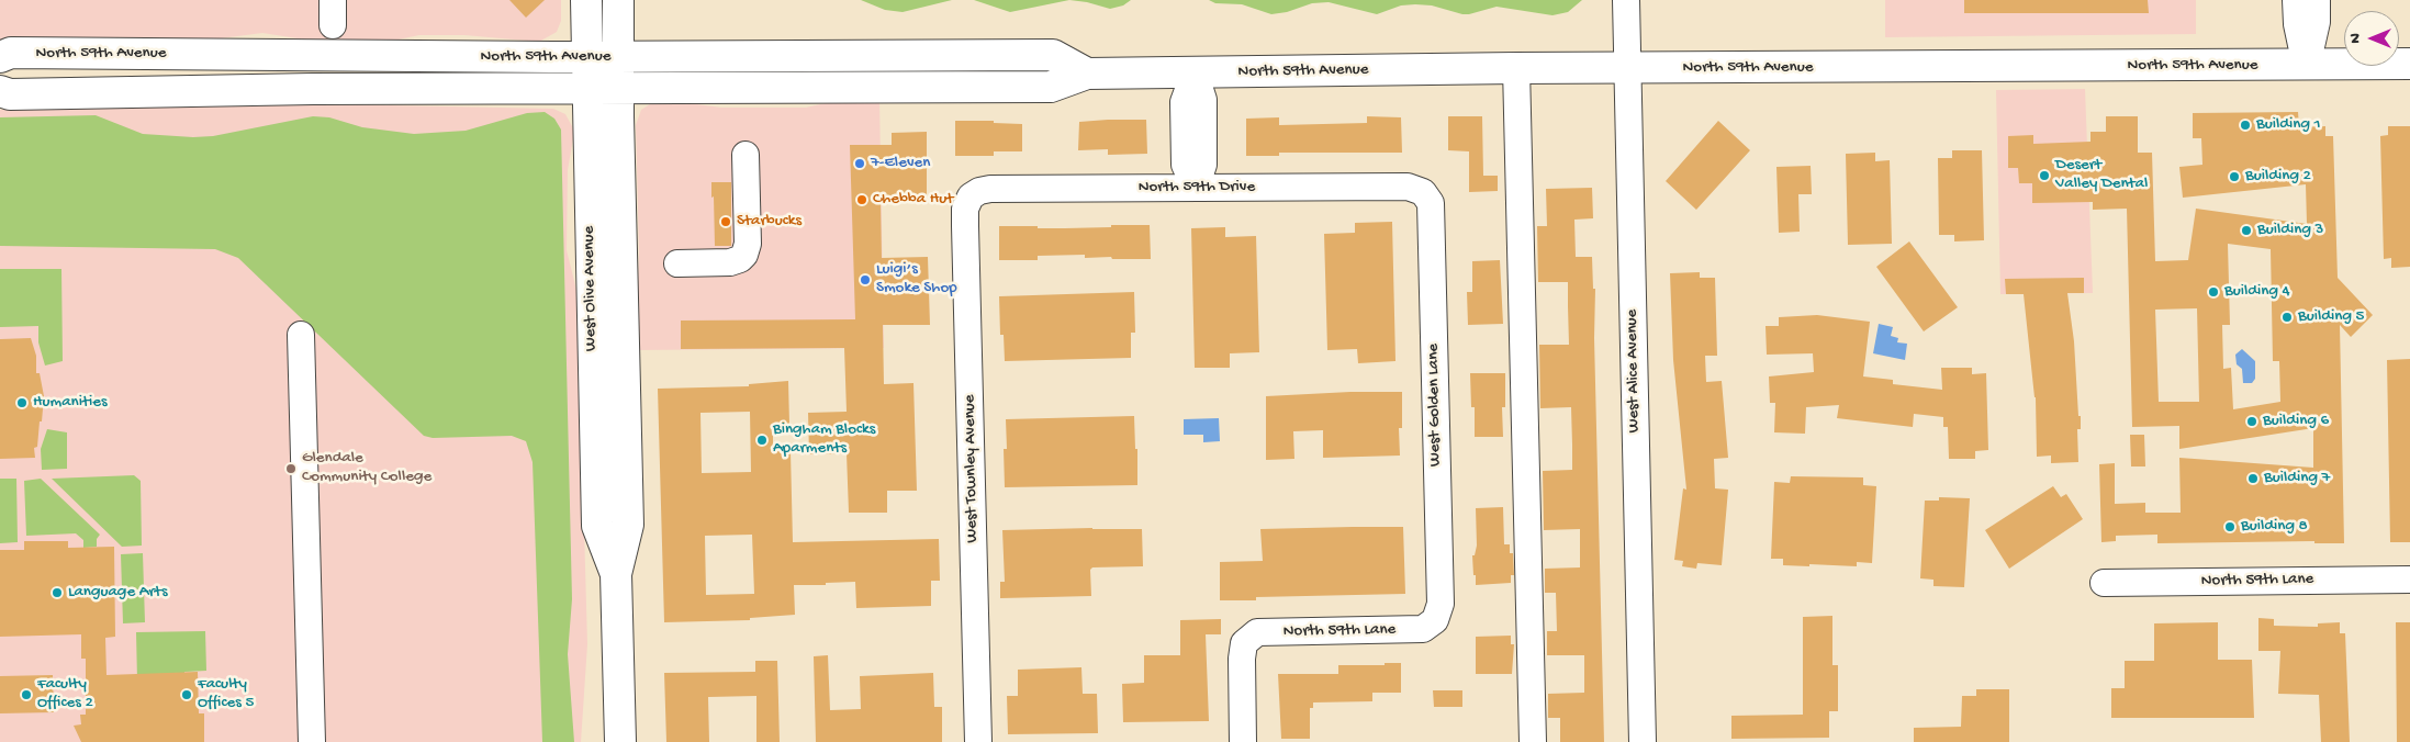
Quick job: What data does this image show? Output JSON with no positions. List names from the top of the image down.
{
  "streets": {
    "main road": ["North 59th Avenue", "West Olive Avenue"],
    "street": [
      "North 59th Drive",
      "West Alice Avenue",
      "West Golden Lane",
      "West Townley Avenue",
      "North 59th Lane"
    ]
  },
  "crossings": [
    ["North 59th Avenue", "West Olive Avenue"],
    ["North 59th Avenue", "West Alice Avenue"],
    ["North 59th Drive", "West Golden Lane"],
    ["North 59th Drive", "West Townley Avenue"],
    ["West Golden Lane", "North 59th Lane"]
  ],
  "places": [
    "Building 1",
    "7-Eleven",
    "Desert Valley Dental",
    "Building 2",
    "Chebba Hut",
    "Starbucks",
    "Building 3",
    "Luigi’s Smoke Shop",
    "Building 4",
    "Building 5",
    "Humanities",
    "Building 6",
    "Bingham Blocks Aparments",
    "Glendale Community College",
    "Building 7",
    "Building 8",
    "Language Arts",
    "Faculty Offices 2",
    "Faculty Offices 5"
  ],
  "north": "left"
}
